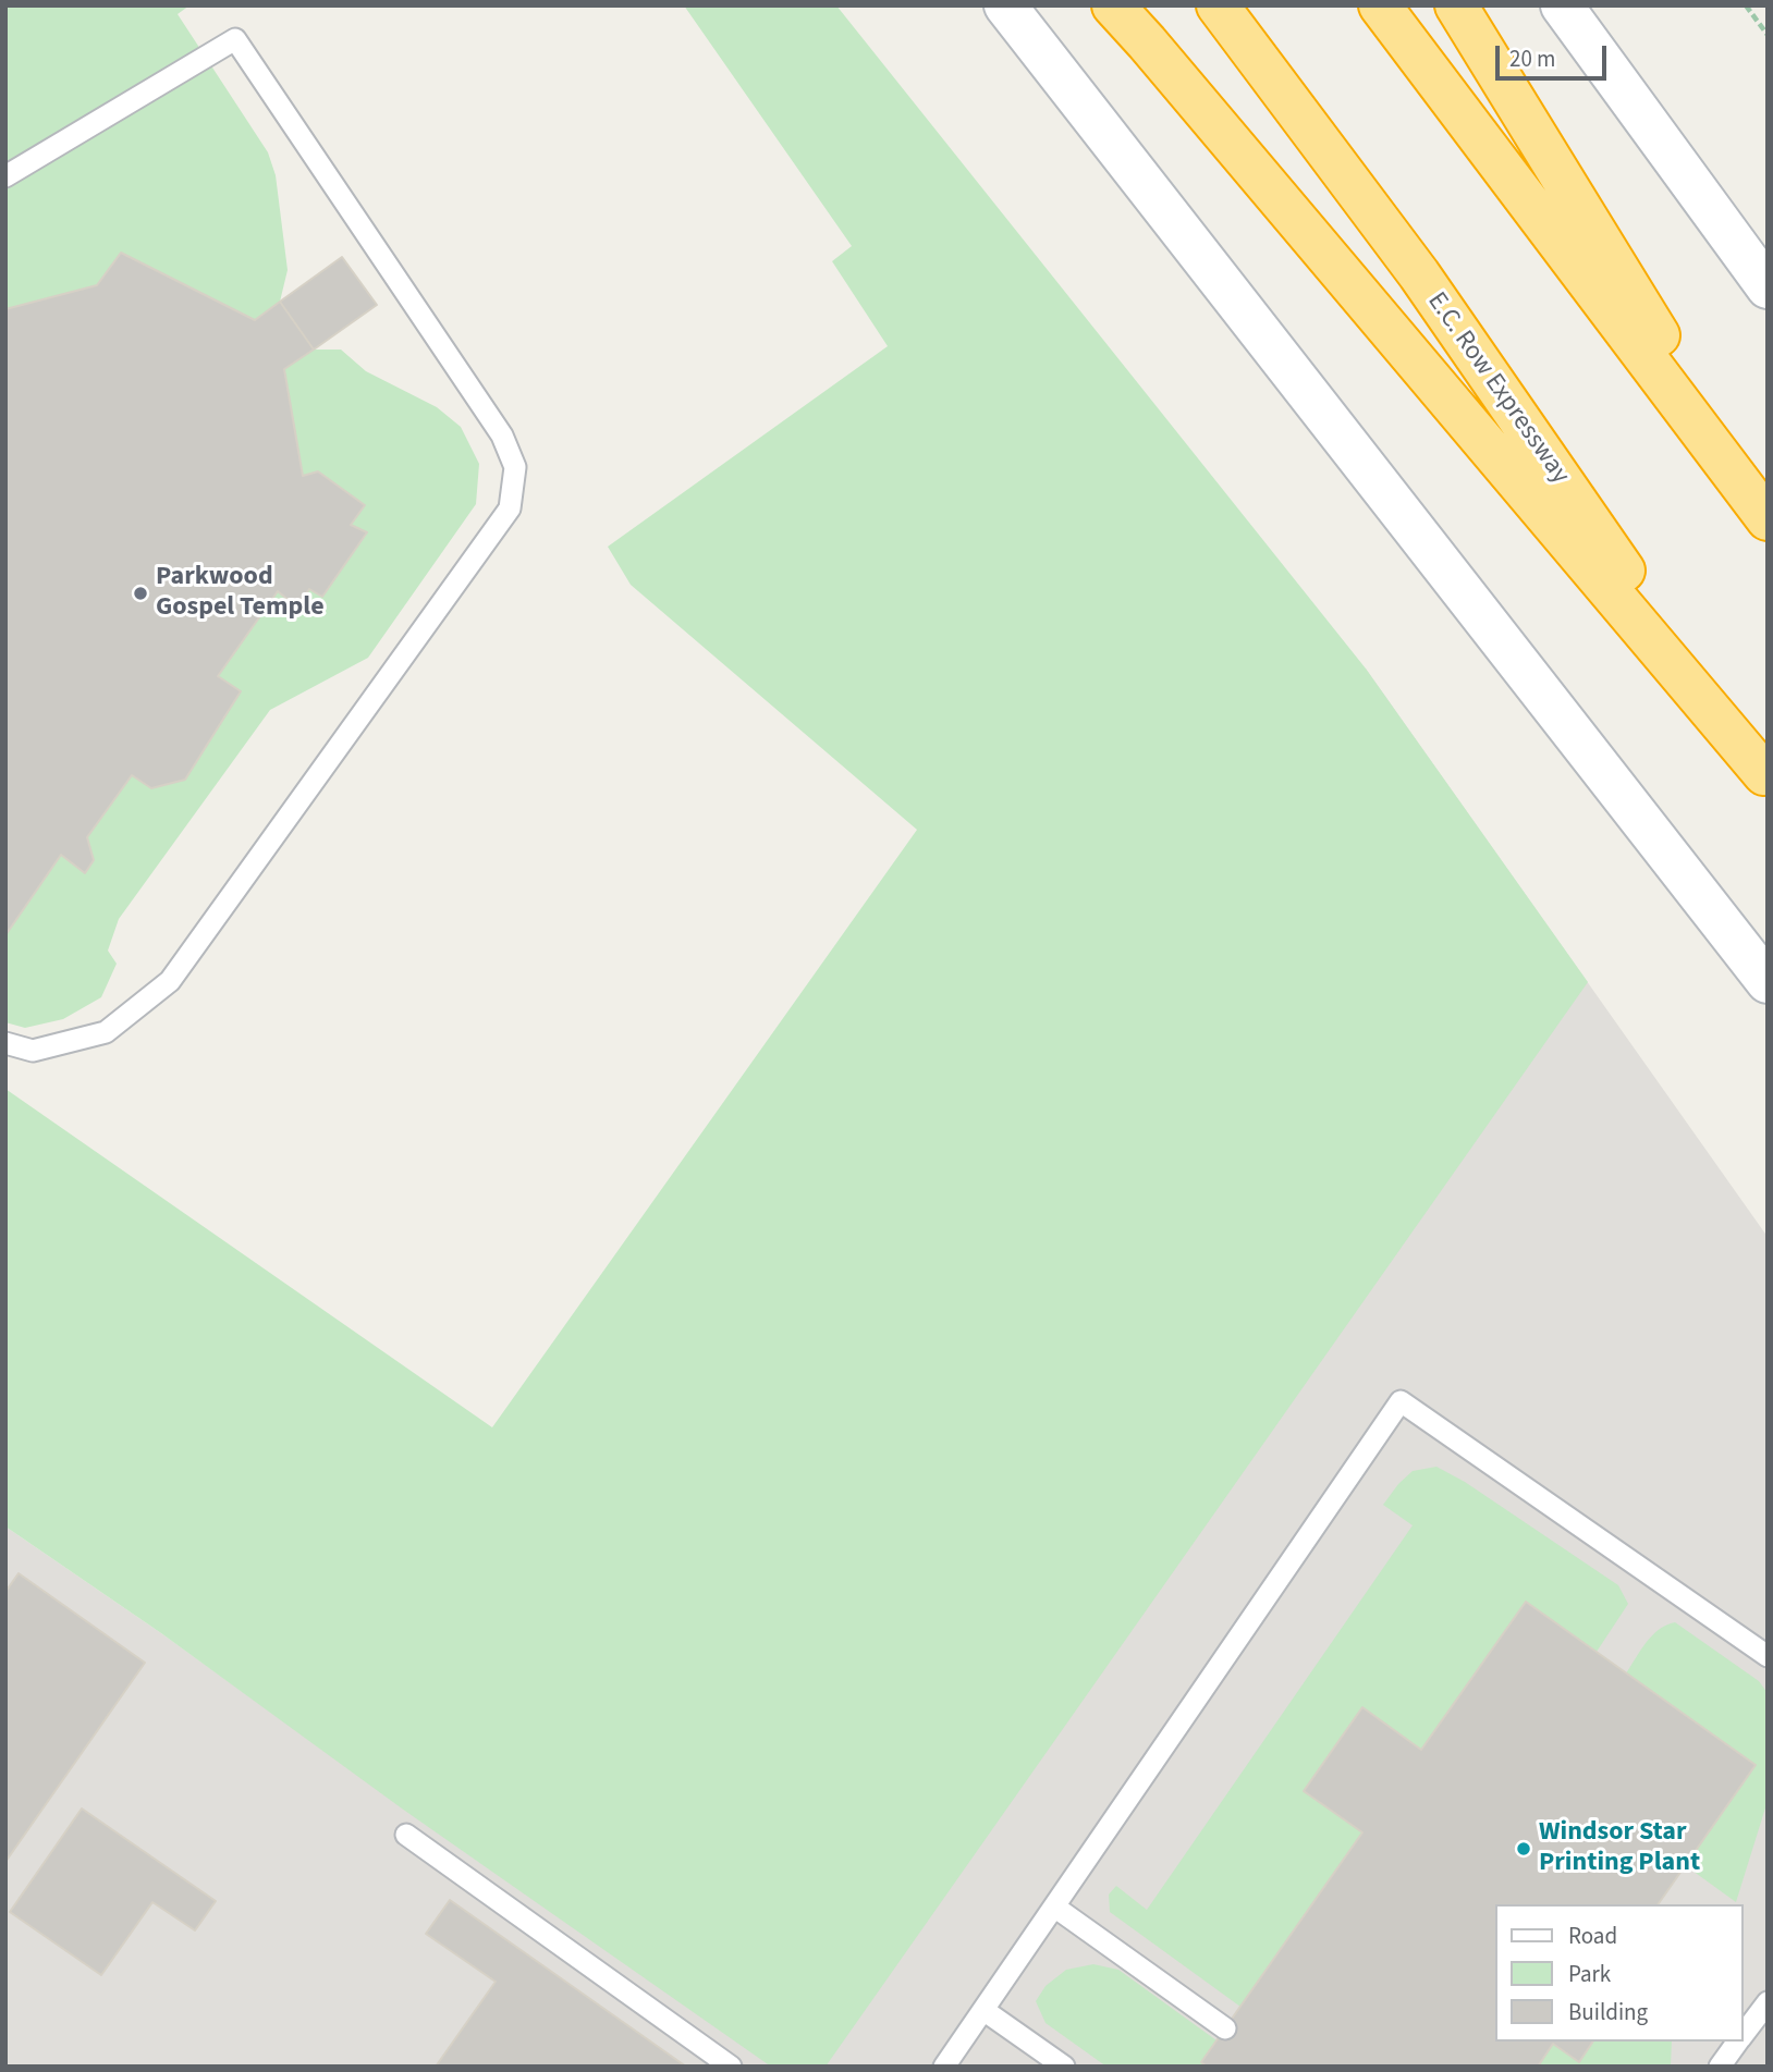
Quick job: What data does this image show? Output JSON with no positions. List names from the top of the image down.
{
  "streets": {
    "highway": ["E.C. Row Expressway"]
  },
  "places": ["Parkwood Gospel Temple", "Windsor Star Printing Plant"],
  "legend": ["Road", "Park", "Building"],
  "scale_bar": "20 m"
}
